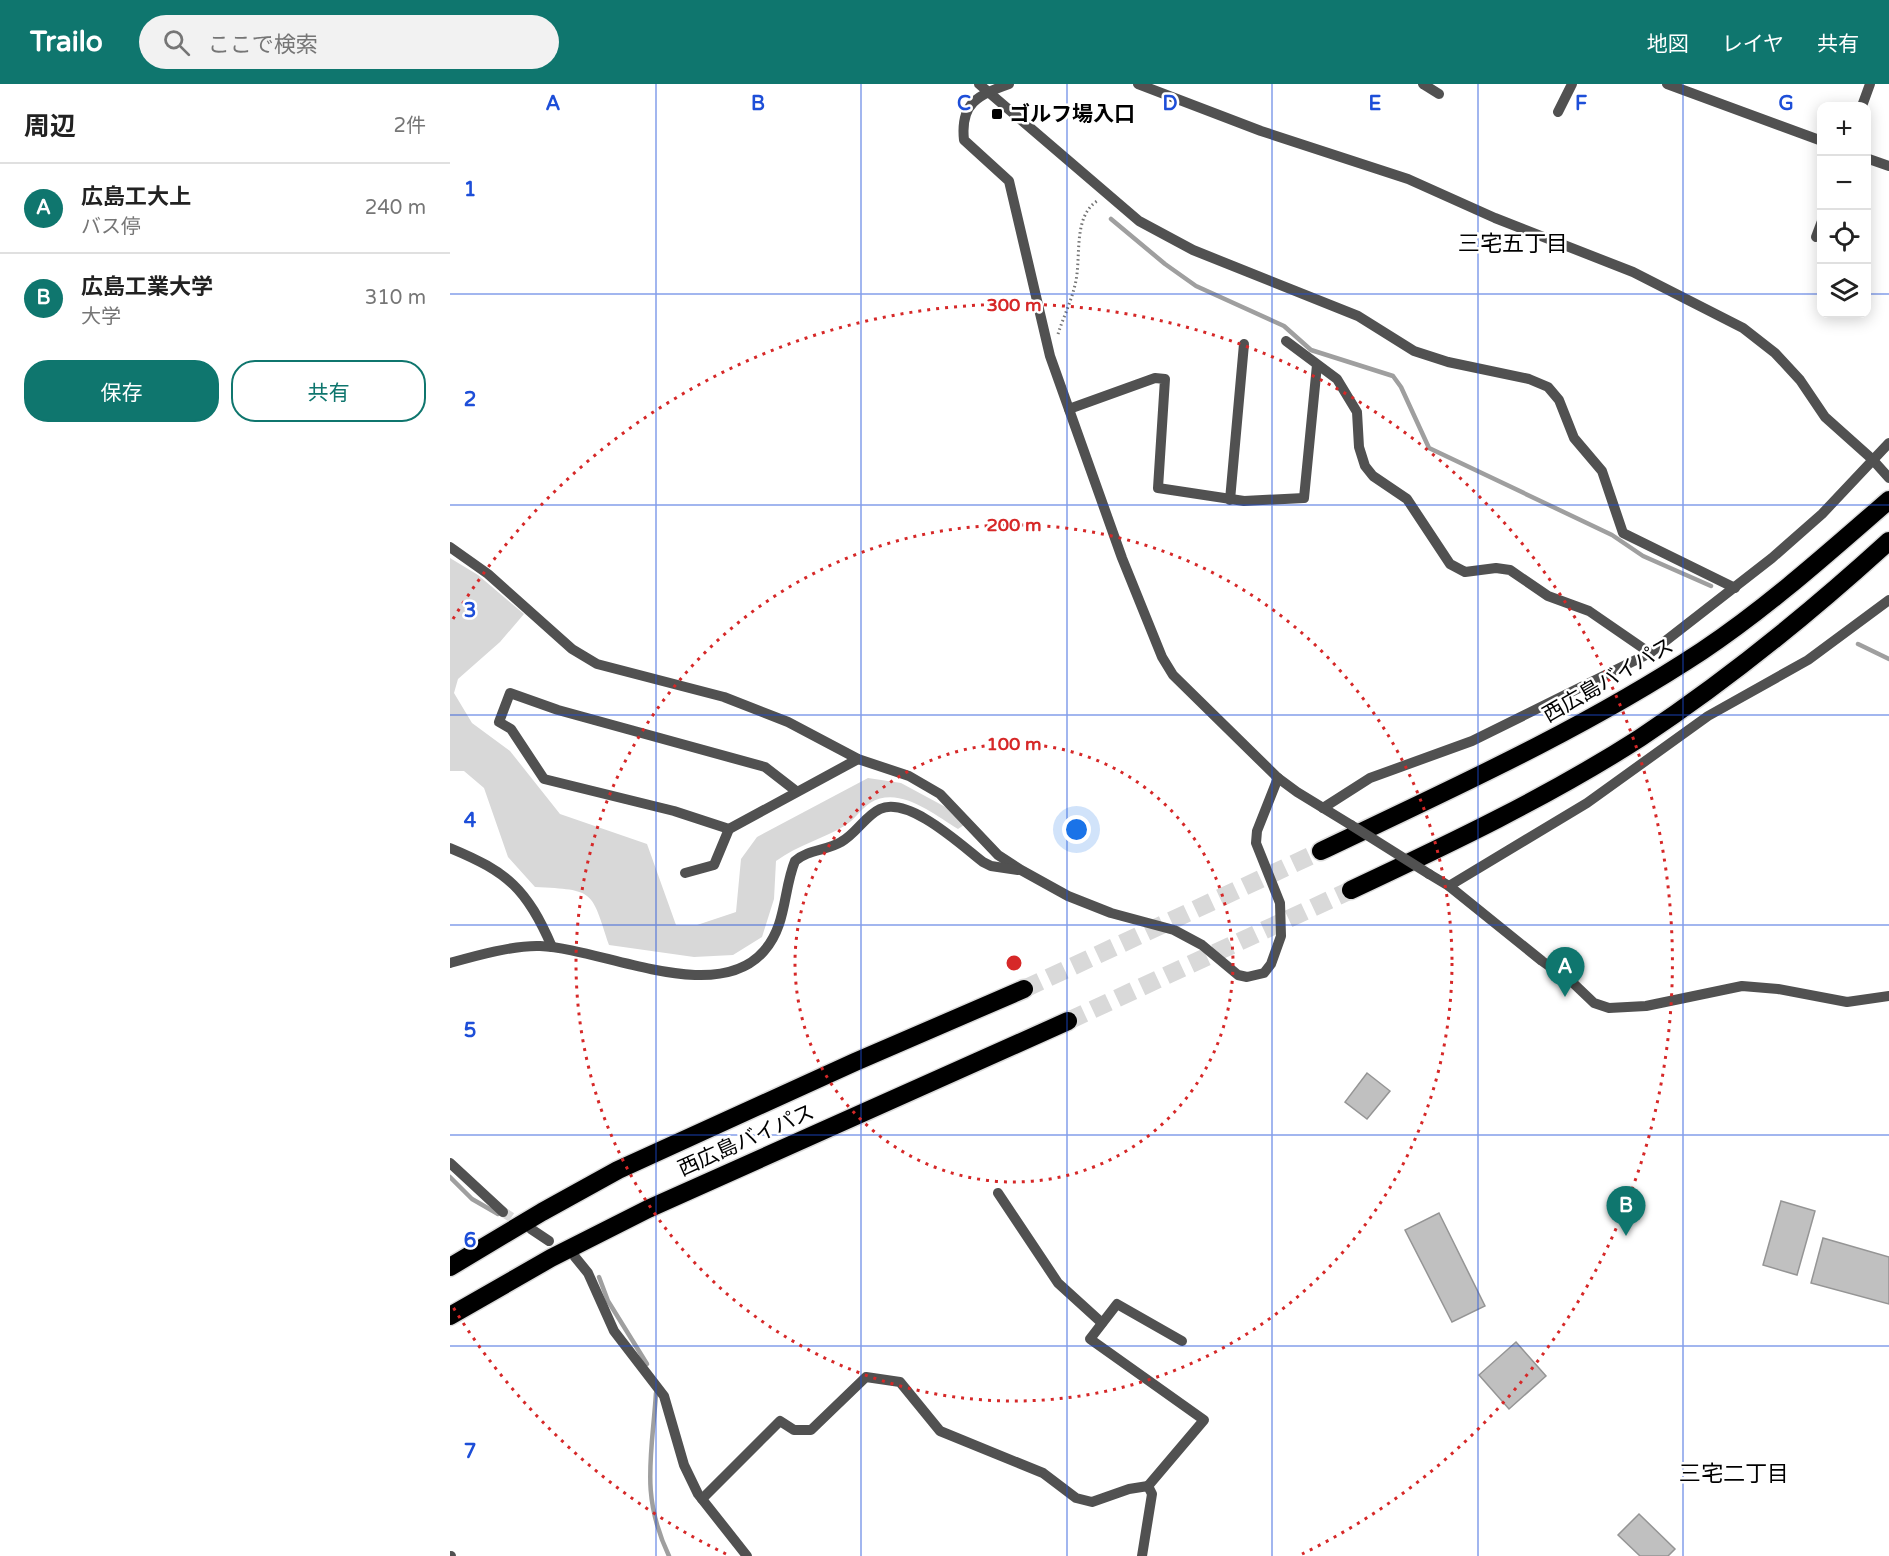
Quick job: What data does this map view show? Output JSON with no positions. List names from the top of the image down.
{
  "streets": {
    "highway": ["西広島バイパス"]
  },
  "districts": ["三宅五丁目", "三宅二丁目"],
  "places": {
    "transit": ["ゴルフ場入口"]
  },
  "page": {
    "header": "Trailo",
    "search": "ここで検索",
    "nav": ["地図", "レイヤ", "共有"],
    "heading": ["周辺", "2件"],
    "map_buttons": ["+", "−"],
    "list": [
      {
        "mark": "A",
        "name": "広島工大上",
        "note": "バス停",
        "value": "240 m"
      },
      {
        "mark": "B",
        "name": "広島工業大学",
        "note": "大学",
        "value": "310 m"
      }
    ],
    "buttons": ["保存", "共有"],
    "pins": ["A", "B"]
  },
  "grid": {
    "columns": [
      "A",
      "B",
      "C",
      "D",
      "E",
      "F",
      "G"
    ],
    "rows": [
      "1",
      "2",
      "3",
      "4",
      "5",
      "6",
      "7"
    ]
  },
  "rings": ["300 m", "200 m", "100 m"]
}
